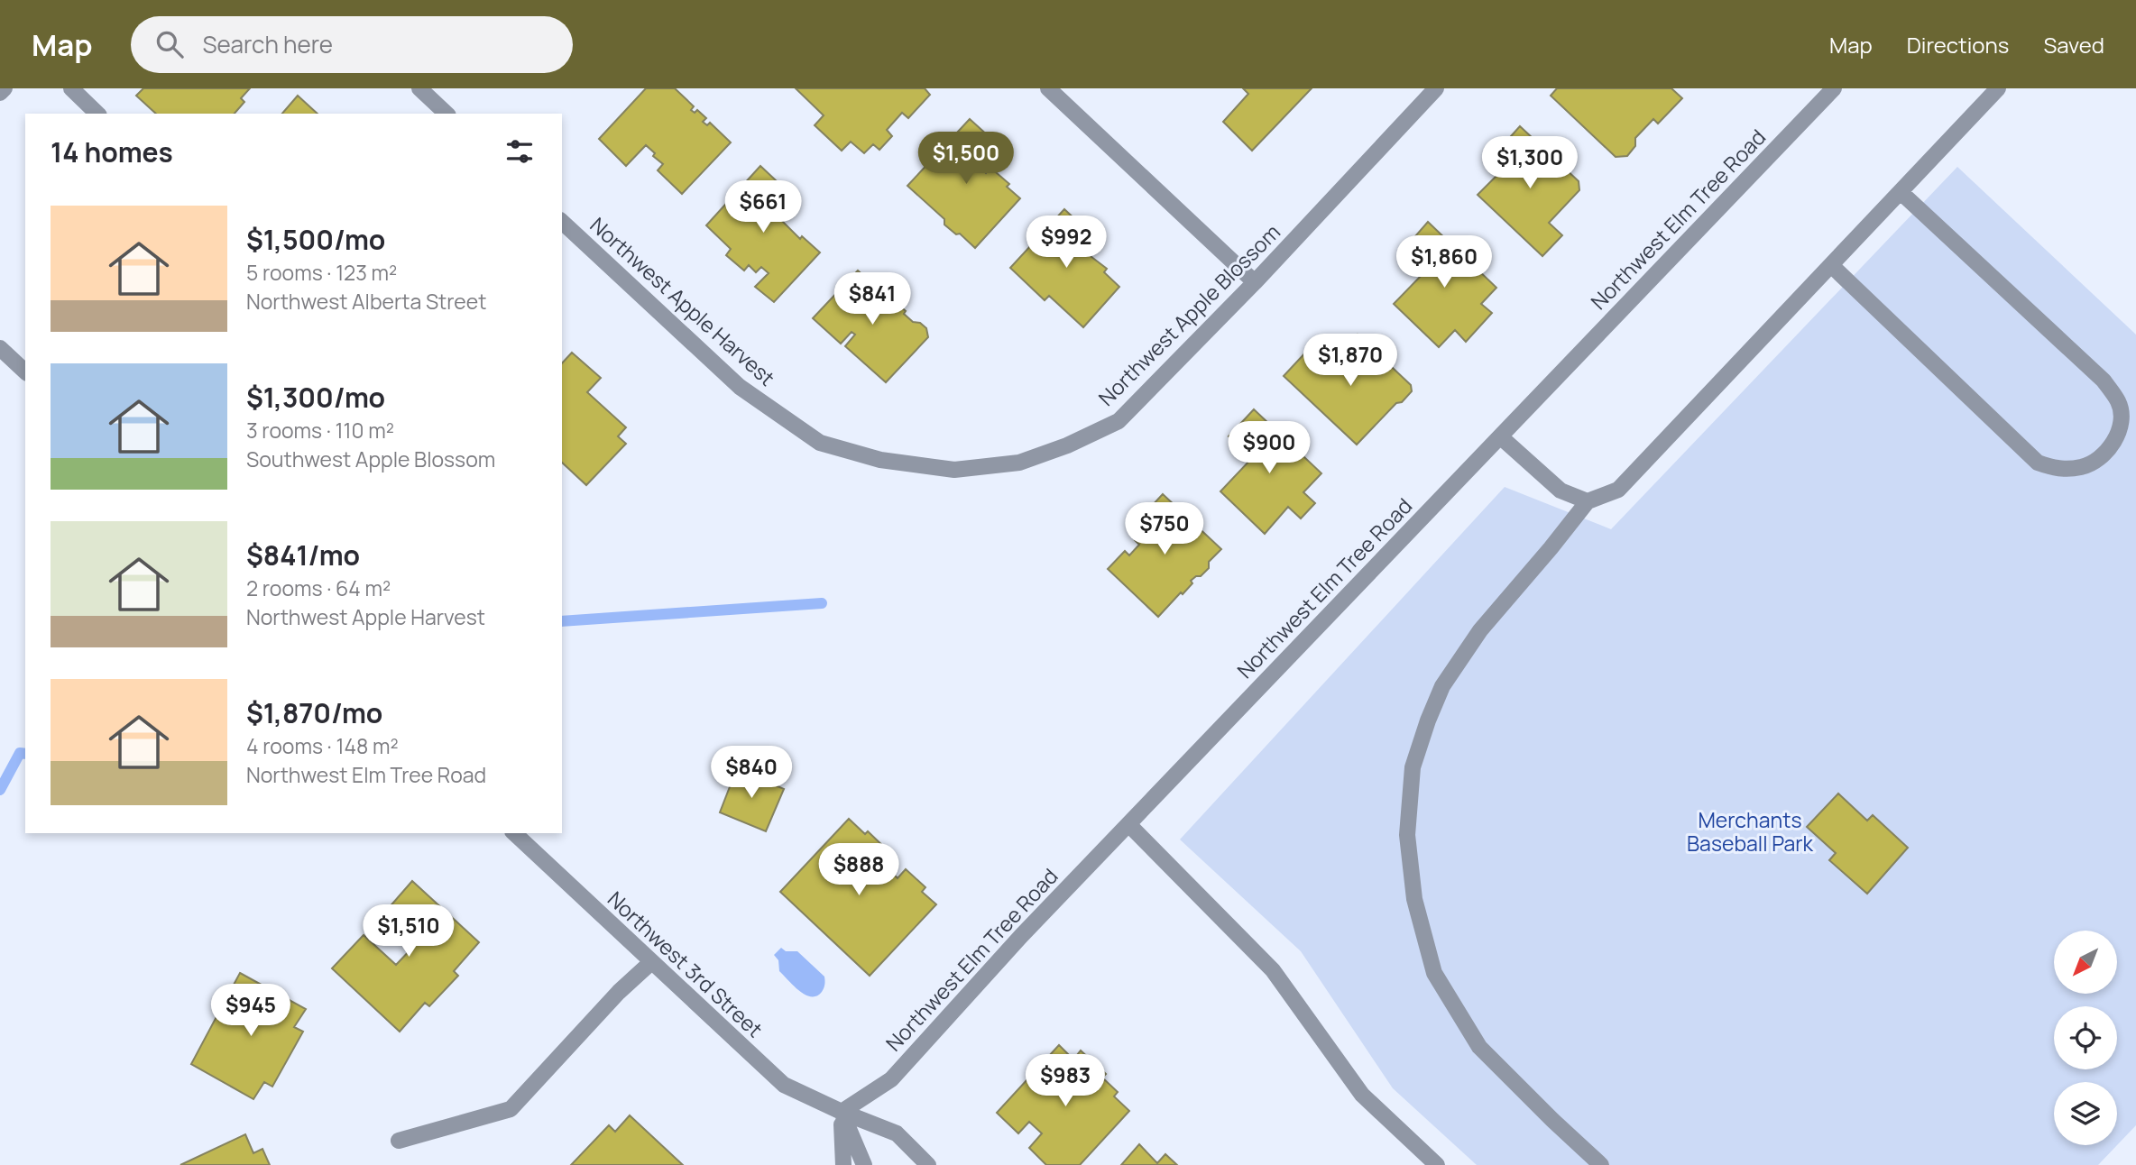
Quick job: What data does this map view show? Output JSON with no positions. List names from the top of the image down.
{
  "streets": {
    "street": [
      "Northwest Elm Tree Road",
      "Northwest Apple Harvest",
      "Northwest Apple Blossom",
      "Northwest 3rd Street"
    ]
  },
  "crossings": [
    ["Northwest Elm Tree Road", "Northwest 3rd Street"],
    ["Northwest Apple Harvest", "Northwest Apple Blossom"]
  ],
  "parks": ["Merchants Baseball Park"],
  "north": "bottom left",
  "page": {
    "header": "Map",
    "search": "Search here",
    "nav": ["Map", "Directions", "Saved"],
    "heading": "14 homes",
    "price": [
      "$1,500",
      "$1,300",
      "$661",
      "$992",
      "$1,860",
      "$841",
      "$1,870",
      "$900",
      "$750",
      "$840",
      "$888",
      "$1,510",
      "$945",
      "$983"
    ],
    "list": [
      {
        "name": "$1,500/mo",
        "note": "5 rooms · 123 m² · Northwest Alberta Street"
      },
      {
        "name": "$1,300/mo",
        "note": "3 rooms · 110 m² · Southwest Apple Blossom"
      },
      {
        "name": "$841/mo",
        "note": "2 rooms · 64 m² · Northwest Apple Harvest"
      },
      {
        "name": "$1,870/mo",
        "note": "4 rooms · 148 m² · Northwest Elm Tree Road"
      }
    ]
  }
}
